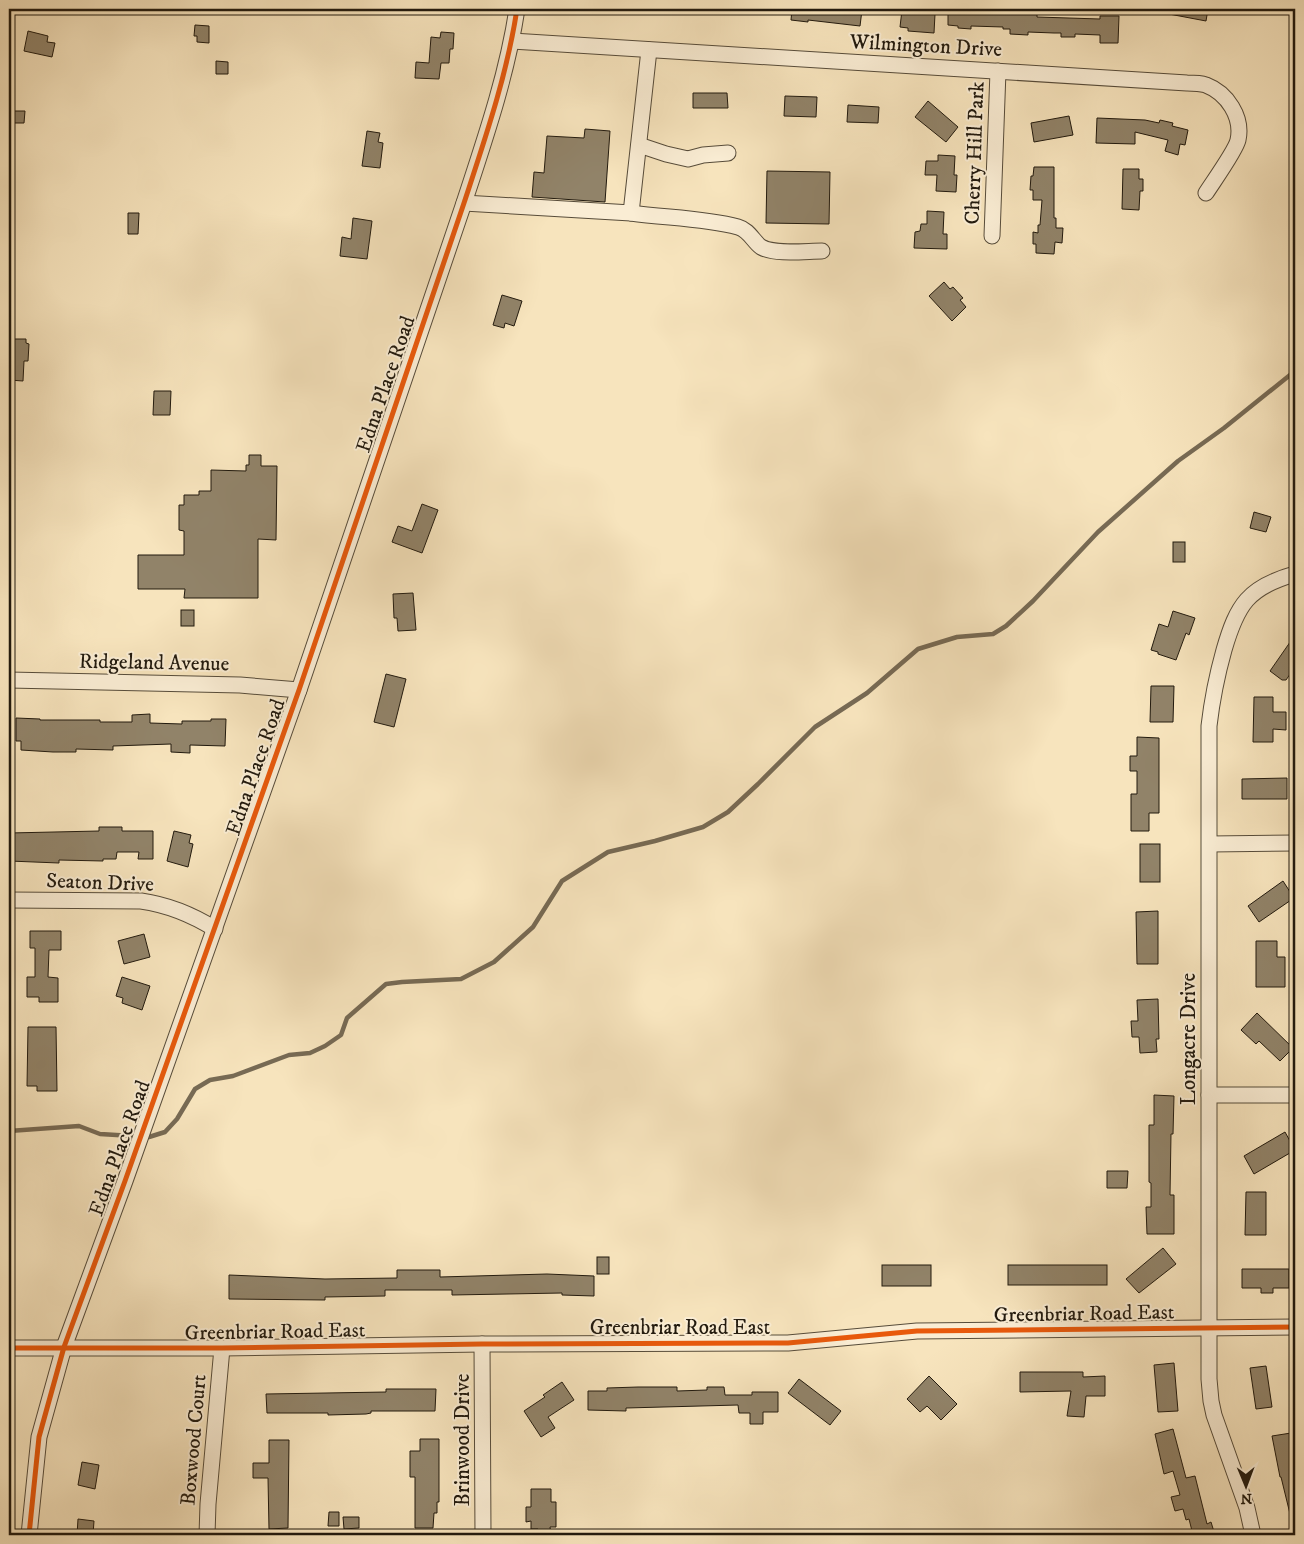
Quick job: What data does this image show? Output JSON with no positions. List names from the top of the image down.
{
  "streets": {
    "street": [
      "Wilmington Drive",
      "Cherry Hill Park",
      "Edna Place Road",
      "Ridgeland Avenue",
      "Seaton Drive",
      "Longacre Drive",
      "Greenbriar Road East",
      "Boxwood Court",
      "Brinwood Drive"
    ]
  },
  "crossings": [
    ["Wilmington Drive", "Cherry Hill Park"],
    ["Wilmington Drive", "Edna Place Road"],
    ["Edna Place Road", "Ridgeland Avenue"],
    ["Edna Place Road", "Seaton Drive"],
    ["Edna Place Road", "Greenbriar Road East"],
    ["Longacre Drive", "Greenbriar Road East"],
    ["Greenbriar Road East", "Boxwood Court"],
    ["Greenbriar Road East", "Brinwood Drive"]
  ],
  "north": "bottom"
}
